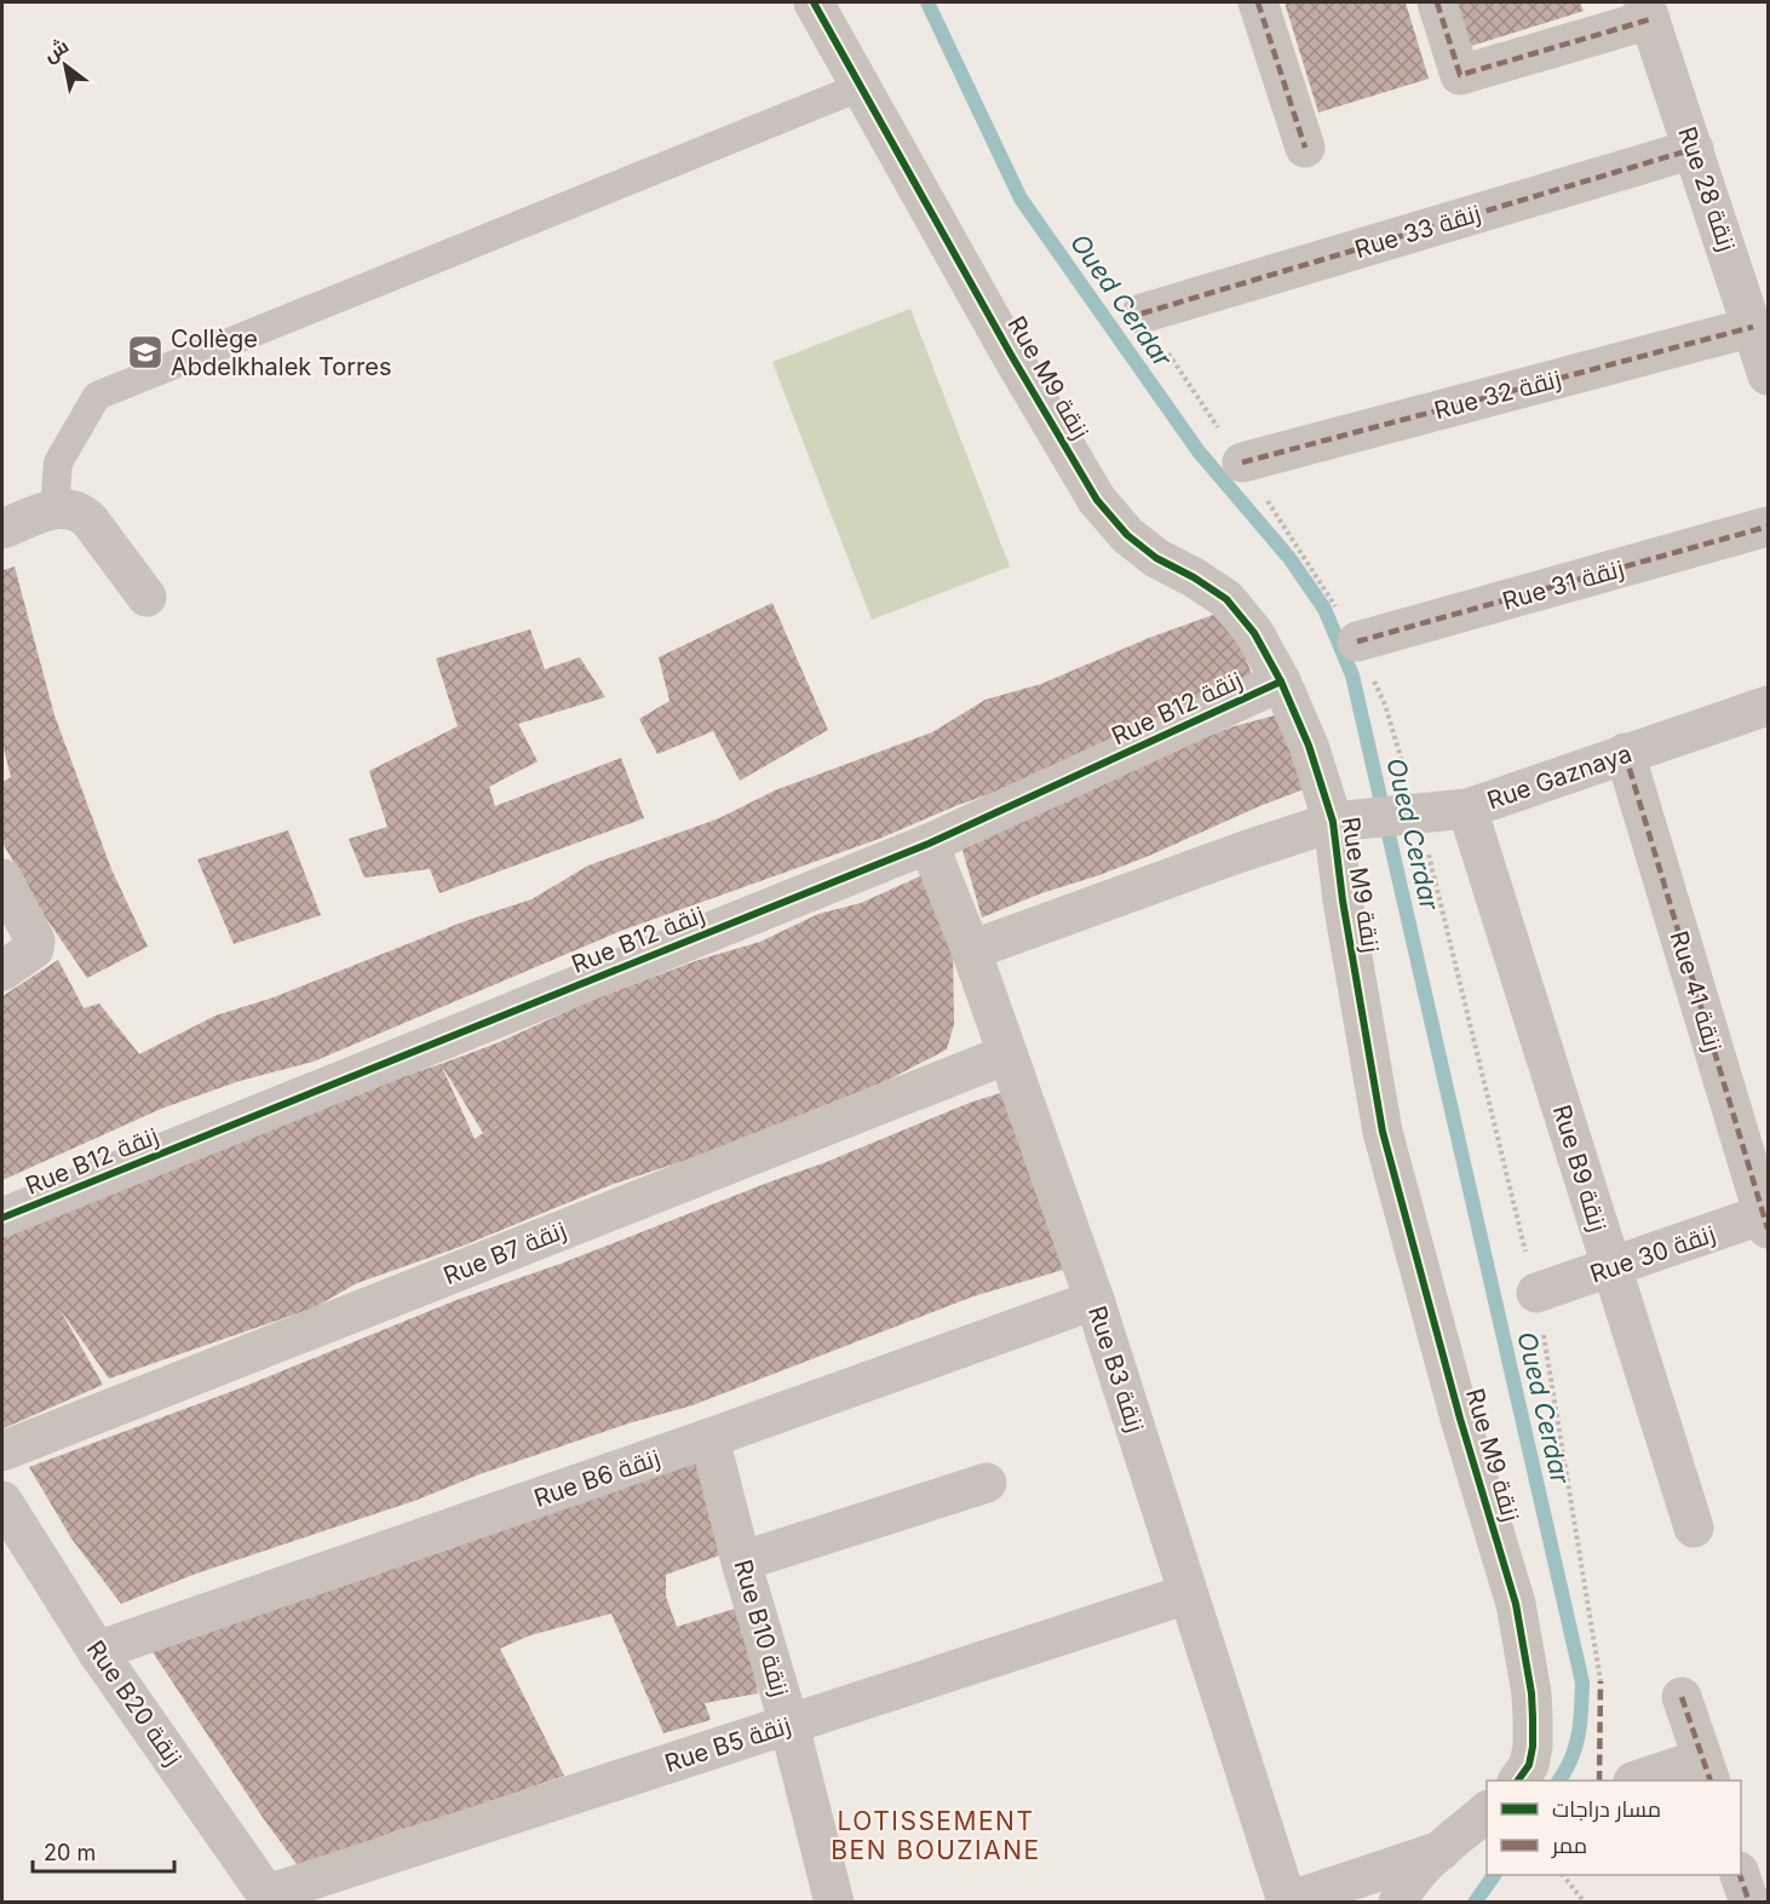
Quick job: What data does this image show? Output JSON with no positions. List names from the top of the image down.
{
  "streets": {
    "street": [
      "Rue 28 زنقة",
      "Rue 33 زنقة",
      "Rue M9 زنقة",
      "Rue 32 زنقة",
      "Rue 31 زنقة",
      "Rue B12 زنقة",
      "Rue Gaznaya",
      "Rue 41 زنقة",
      "Rue B9 زنقة",
      "Rue B7 زنقة",
      "Rue 30 زنقة",
      "Rue B3 زنقة",
      "Rue B6 زنقة",
      "Rue B10 زنقة",
      "Rue B20 زنقة",
      "Rue B5 زنقة"
    ]
  },
  "crossings": [
    ["Rue 28 زنقة", "Rue 33 زنقة"],
    ["Rue 28 زنقة", "Rue 32 زنقة"],
    ["Rue M9 زنقة", "Rue B12 زنقة"],
    ["Rue M9 زنقة", "Rue Gaznaya"],
    ["Rue B12 زنقة", "Rue B3 زنقة"],
    ["Rue Gaznaya", "Rue 41 زنقة"],
    ["Rue Gaznaya", "Rue B9 زنقة"],
    ["Rue Gaznaya", "Rue B3 زنقة"],
    ["Rue 41 زنقة", "Rue 30 زنقة"],
    ["Rue B9 زنقة", "Rue 30 زنقة"],
    ["Rue B7 زنقة", "Rue B3 زنقة"],
    ["Rue B3 زنقة", "Rue B6 زنقة"],
    ["Rue B3 زنقة", "Rue B5 زنقة"],
    ["Rue B6 زنقة", "Rue B10 زنقة"],
    ["Rue B6 زنقة", "Rue B20 زنقة"],
    ["Rue B10 زنقة", "Rue B5 زنقة"],
    ["Rue B20 زنقة", "Rue B5 زنقة"]
  ],
  "districts": ["LOTISSEMENT BEN BOUZIANE"],
  "water": ["Oued Cerdar"],
  "places": {
    "school or university": ["Collège Abdelkhalek Torres"]
  },
  "legend": ["مسار دراجات", "ممر"],
  "scale_bar": "20 m",
  "north": "top left"
}
